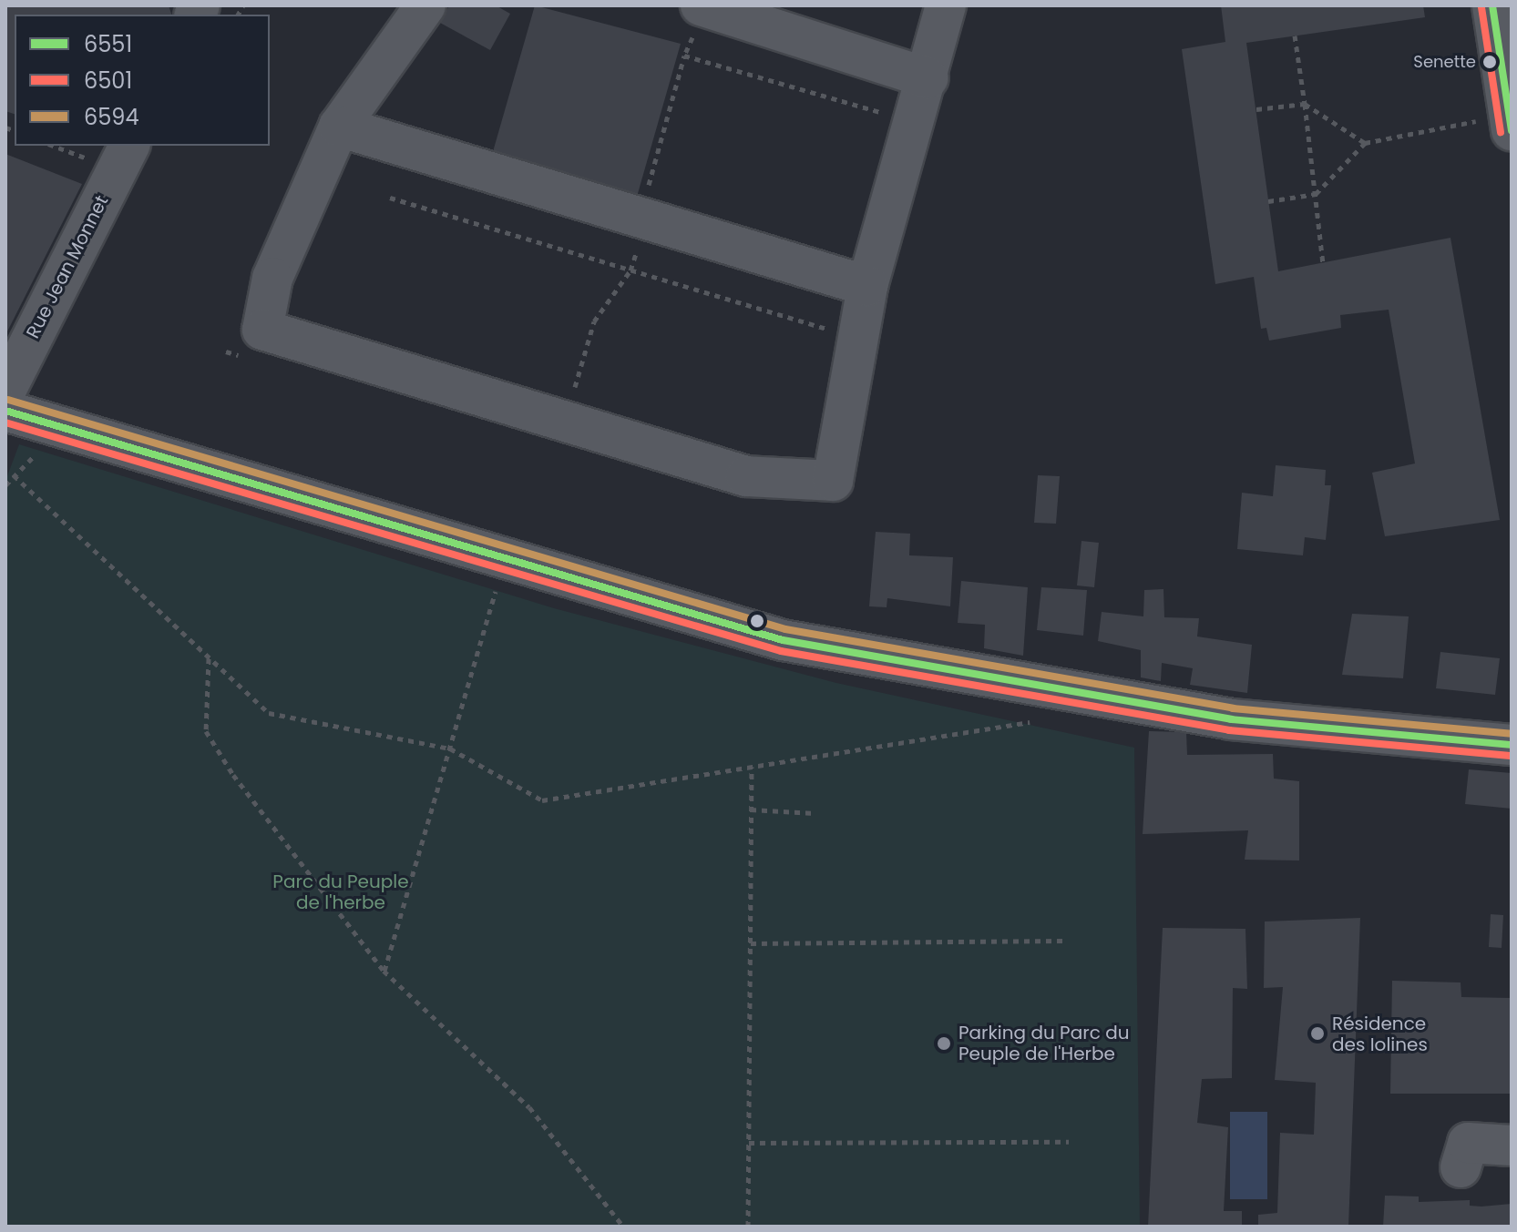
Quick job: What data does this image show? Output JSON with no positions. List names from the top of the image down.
{
  "streets": {
    "street": ["Rue Jean Monnet"]
  },
  "parks": ["Parc du Peuple de l'herbe"],
  "places": ["Senette", "Résidence des Iolines", "Parking du Parc du Peuple de l'Herbe"],
  "lines": ["transit line 6551", "transit line 6501", "transit line 6594"],
  "legend": ["6551", "6501", "6594"]
}
